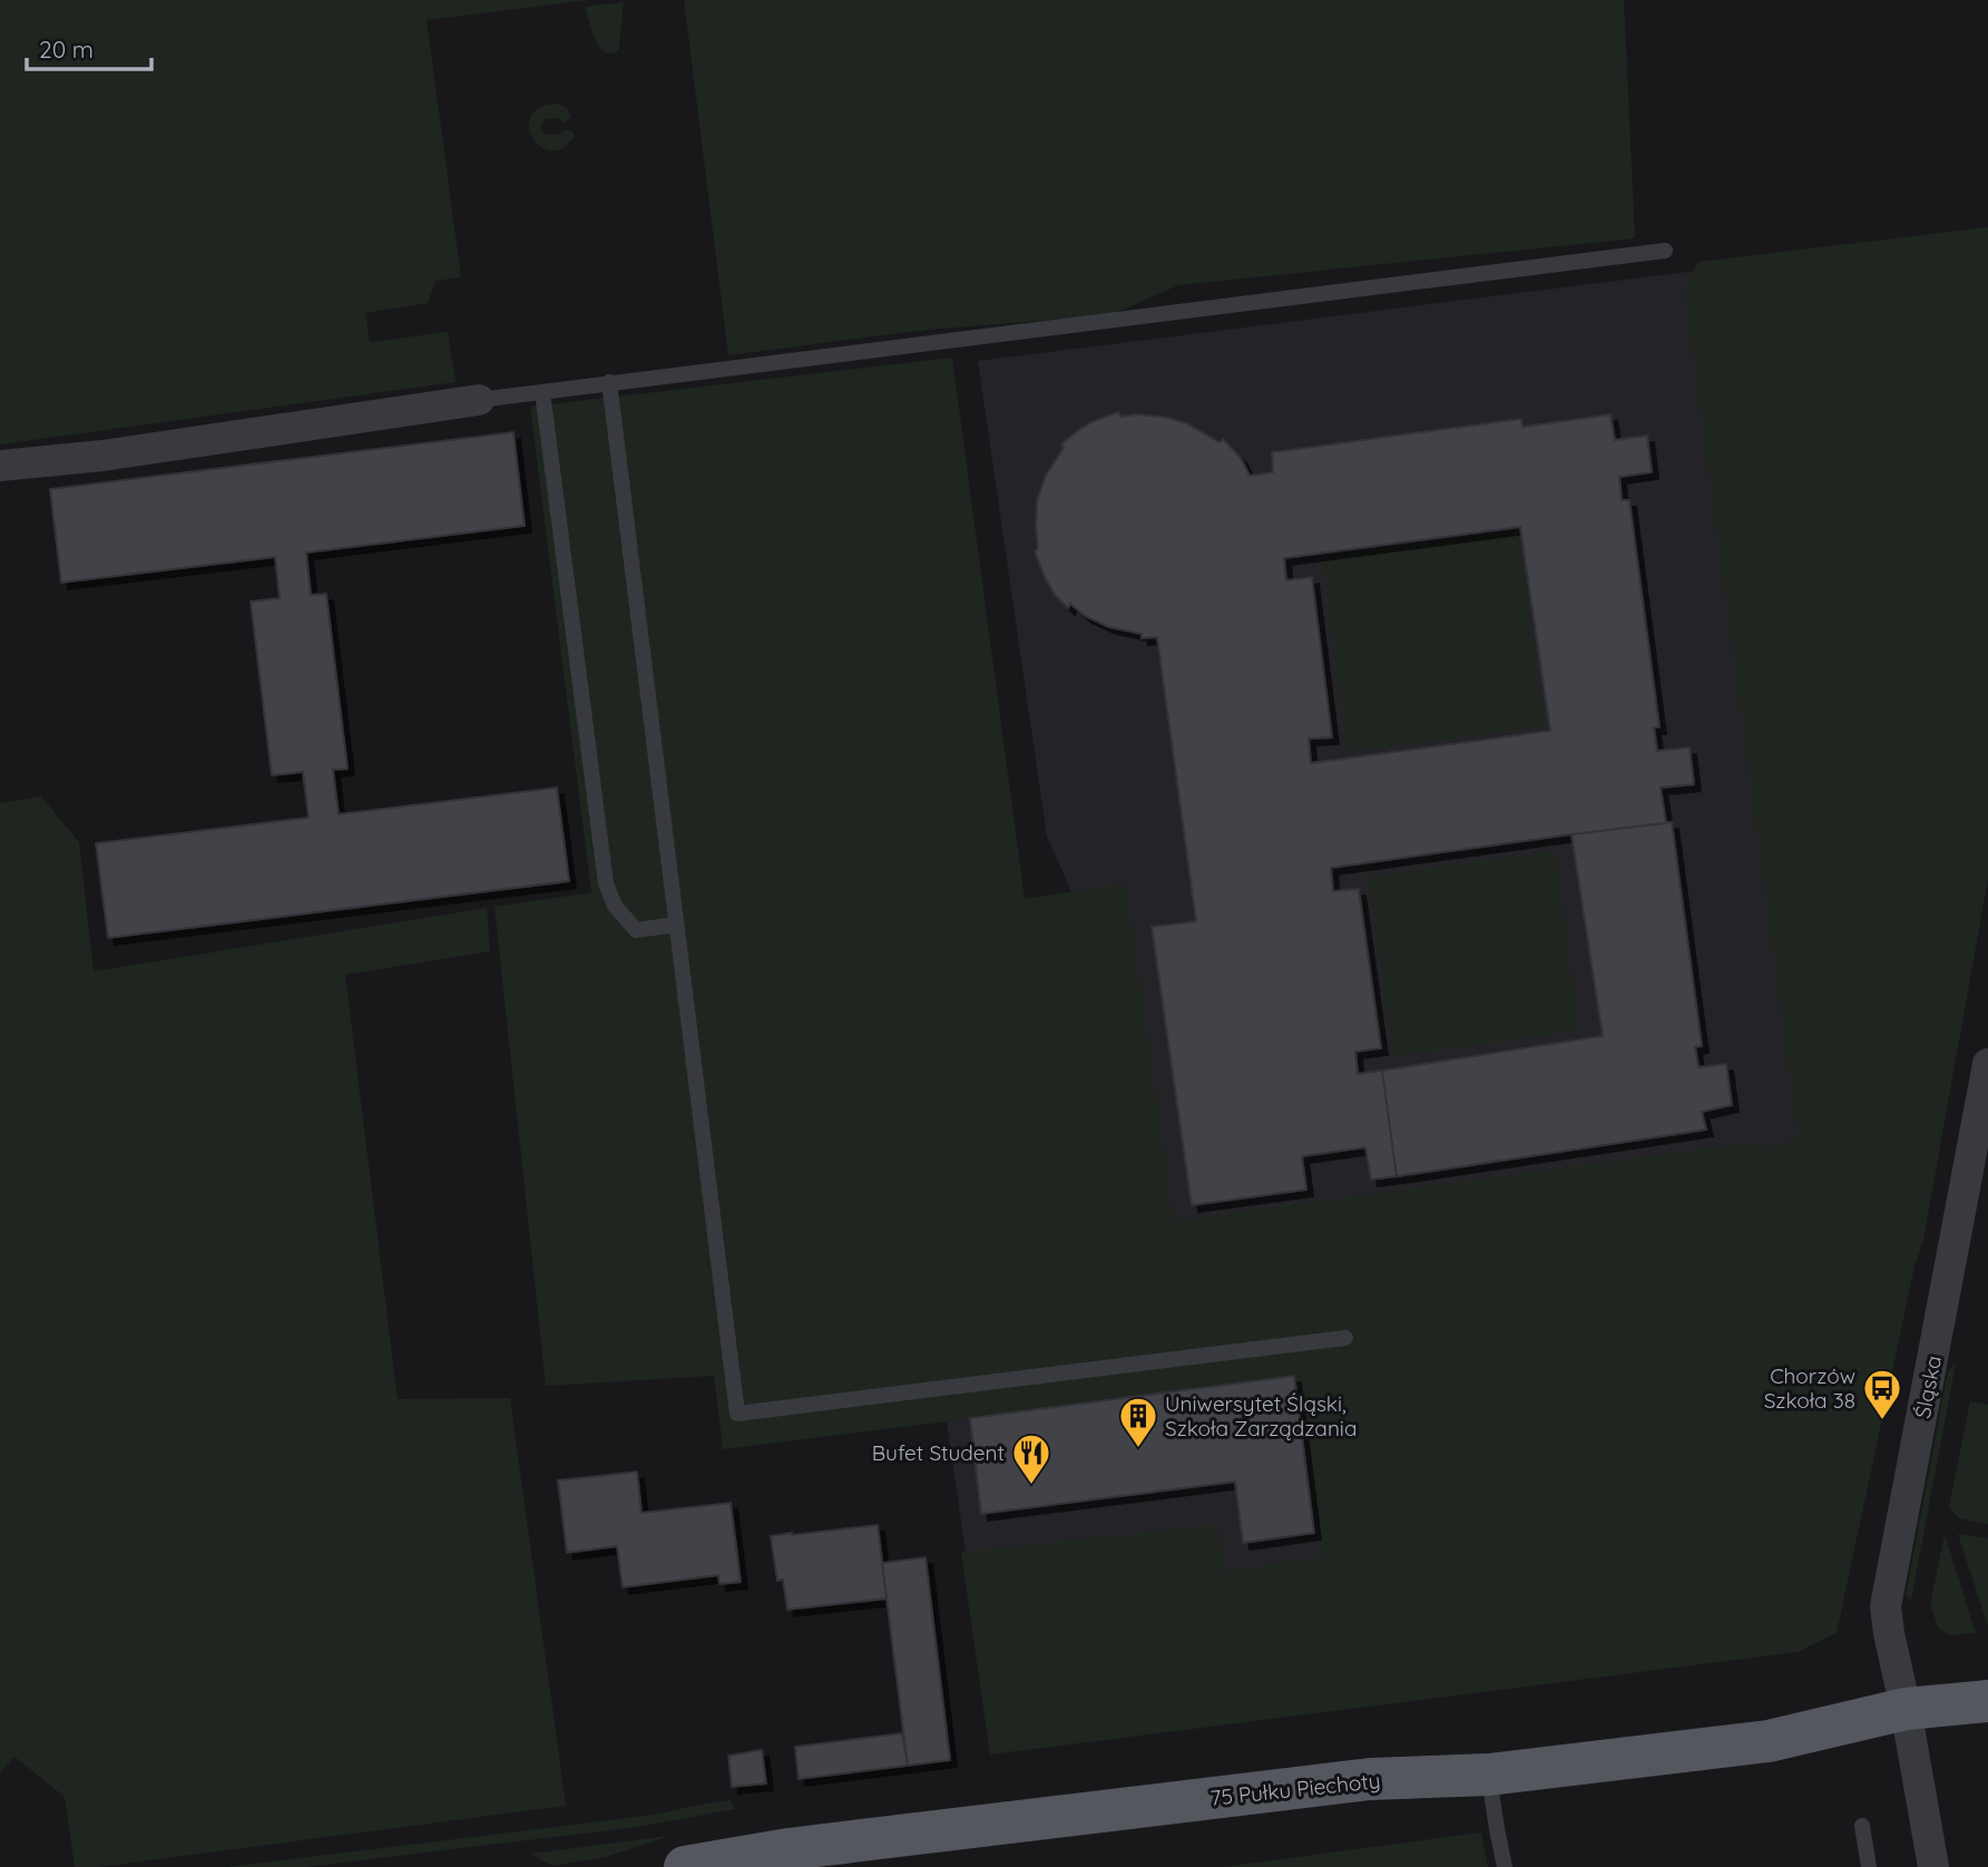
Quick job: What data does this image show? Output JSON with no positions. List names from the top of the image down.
{
  "streets": {
    "main road": ["75 Pułku Piechoty"],
    "street": ["Śląska"]
  },
  "crossings": [
    ["Śląska", "75 Pułku Piechoty"]
  ],
  "places": {
    "bus stop": ["Chorzów Szkoła 38"],
    "building": ["Uniwersytet Śląski, Szkoła Zarządzania"],
    "restaurant": ["Bufet Student"]
  },
  "scale_bar": "20 m"
}
